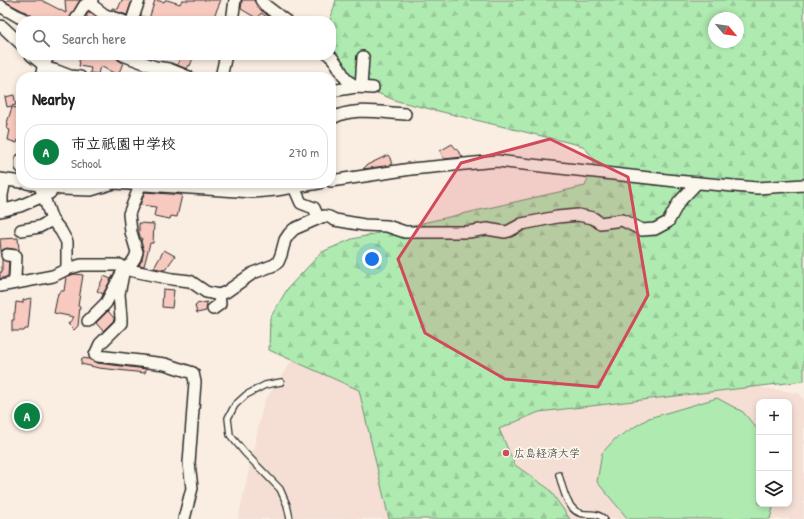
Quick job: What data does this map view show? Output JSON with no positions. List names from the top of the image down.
{
  "places": ["広島経済大学"],
  "north": "bottom right",
  "page": {
    "search": "Search here",
    "heading": "Nearby",
    "list": [
      {
        "mark": "A",
        "name": "市立祇園中学校",
        "note": "School",
        "value": "270 m"
      }
    ],
    "map_buttons": ["+", "−"],
    "pins": "A"
  }
}
